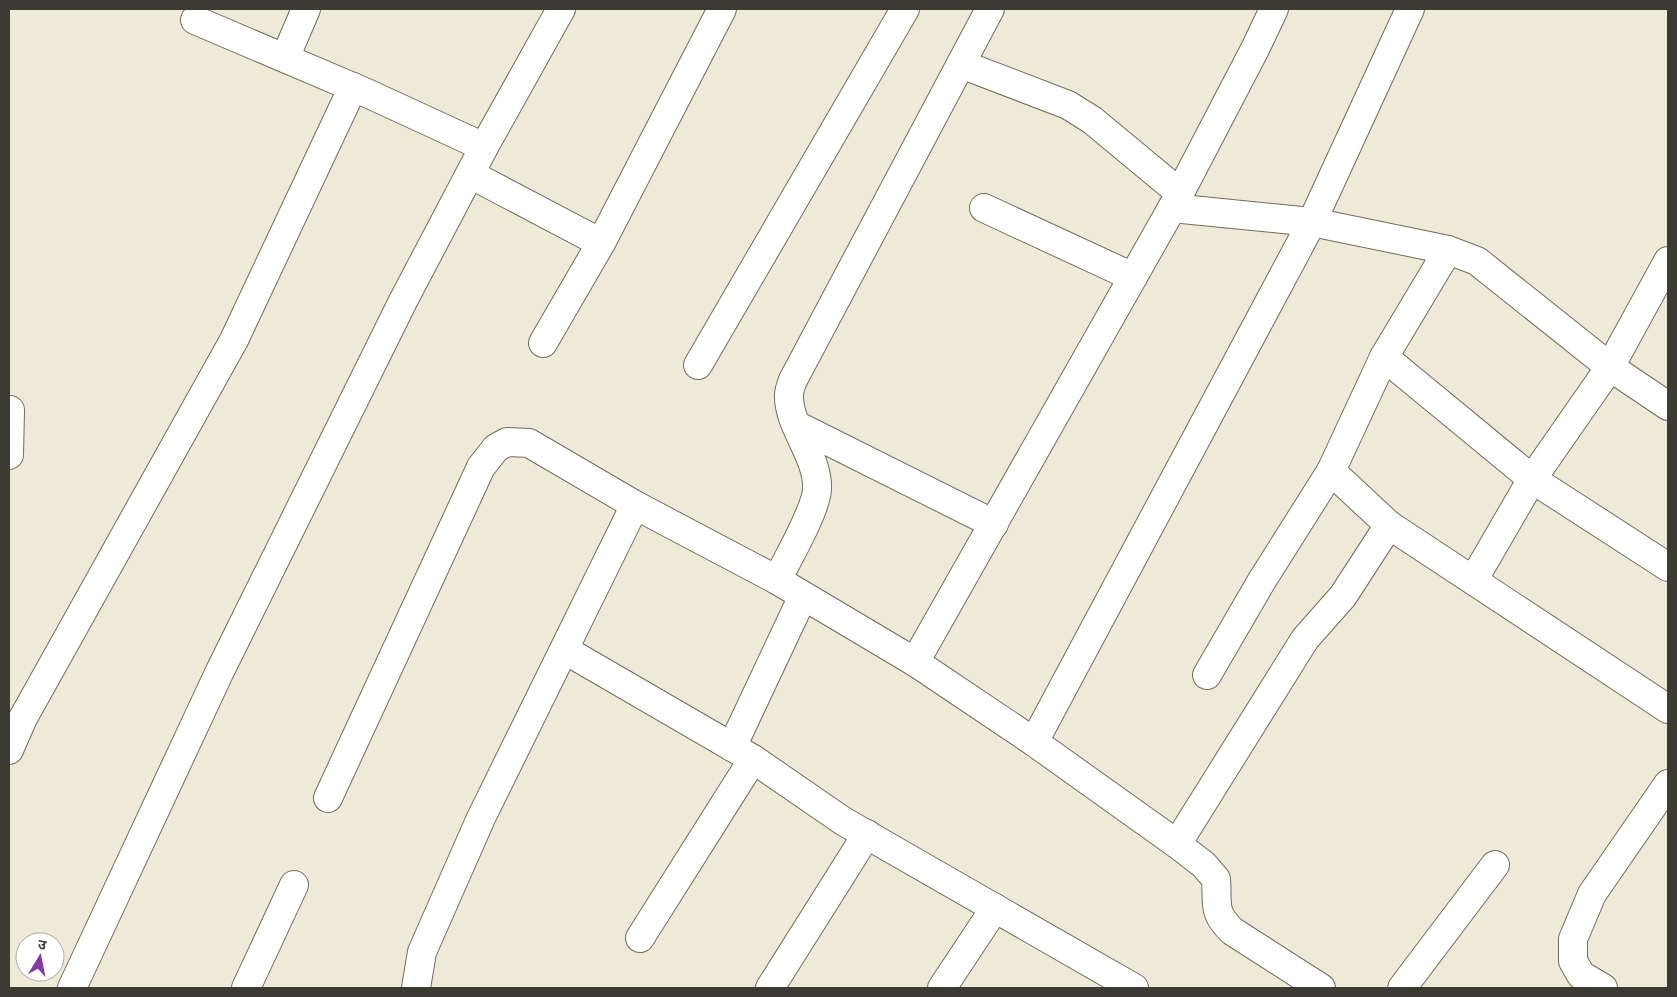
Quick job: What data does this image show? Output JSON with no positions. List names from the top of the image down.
{
  "north": "top"
}
